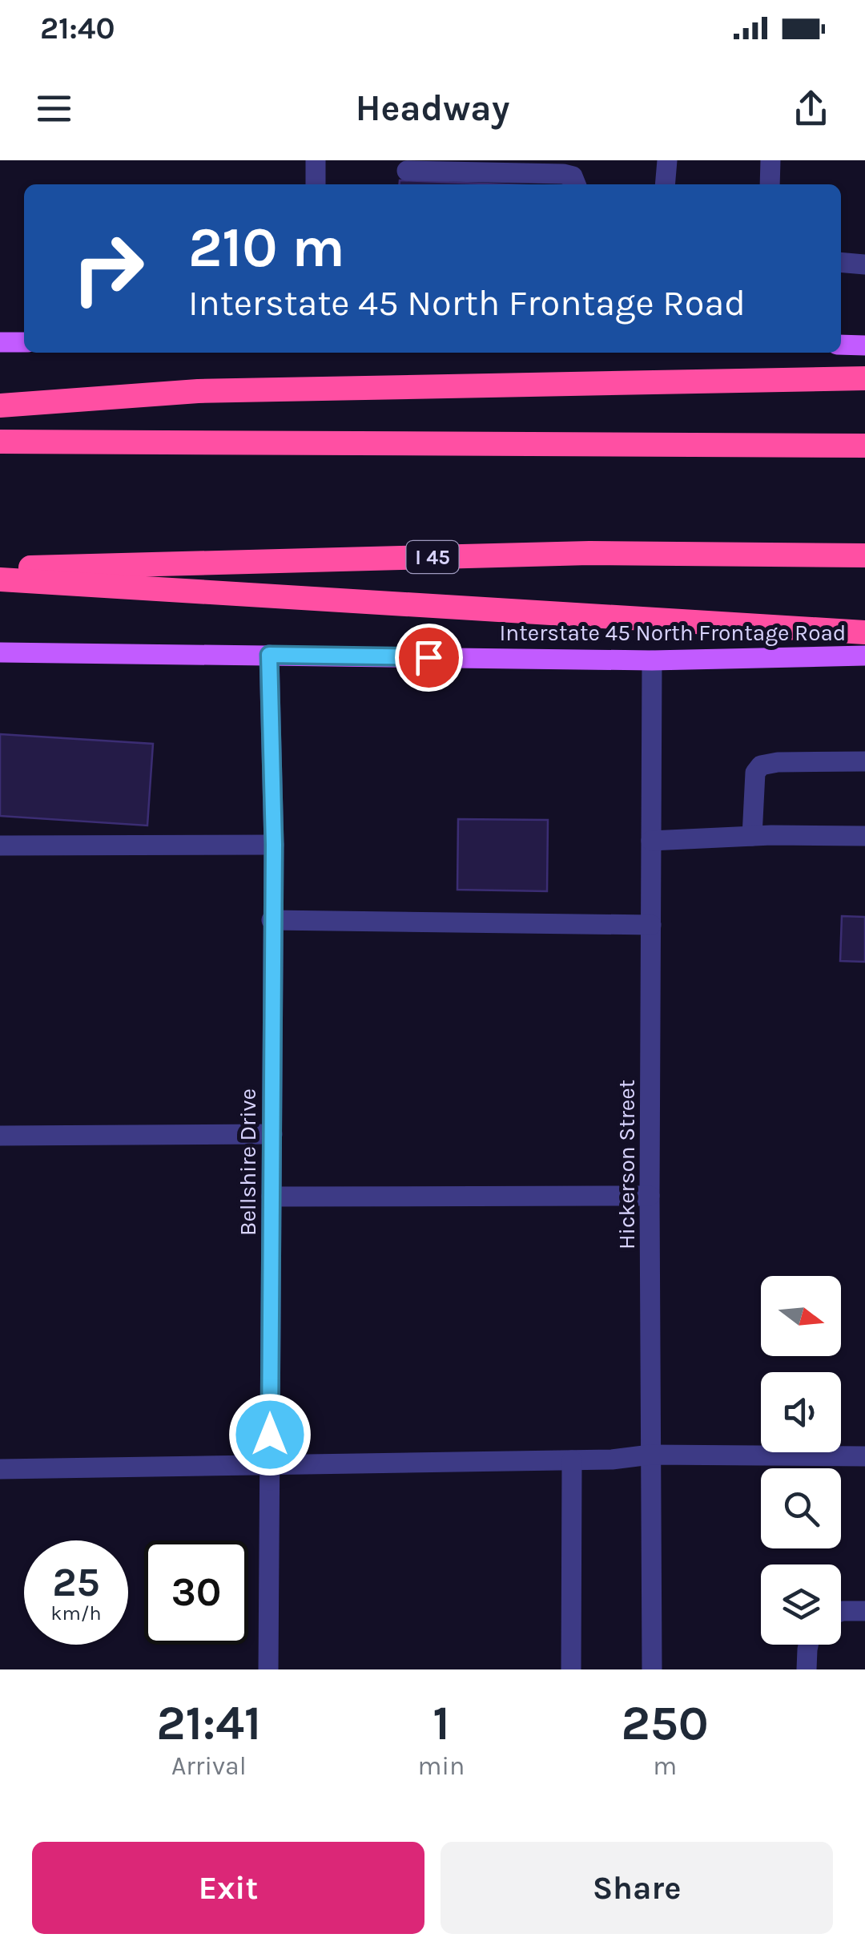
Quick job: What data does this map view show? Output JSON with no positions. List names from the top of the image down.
{
  "streets": {
    "highway": ["I 45"],
    "main road": ["Interstate 45 North Frontage Road"],
    "street": ["Bellshire Drive", "Hickerson Street"]
  },
  "crossings": [
    ["Interstate 45 North Frontage Road", "Bellshire Drive"],
    ["Interstate 45 North Frontage Road", "Hickerson Street"]
  ],
  "north": "right",
  "page": {
    "status": "21:40",
    "header": "Headway",
    "turn": ["210 m", "Interstate 45 North Frontage Road"],
    "speed": "25 km/h",
    "limit": "30",
    "eta": [
      "21:41",
      "Arrival",
      "1",
      "min",
      "250",
      "m"
    ],
    "buttons": ["Exit", "Share"]
  }
}
